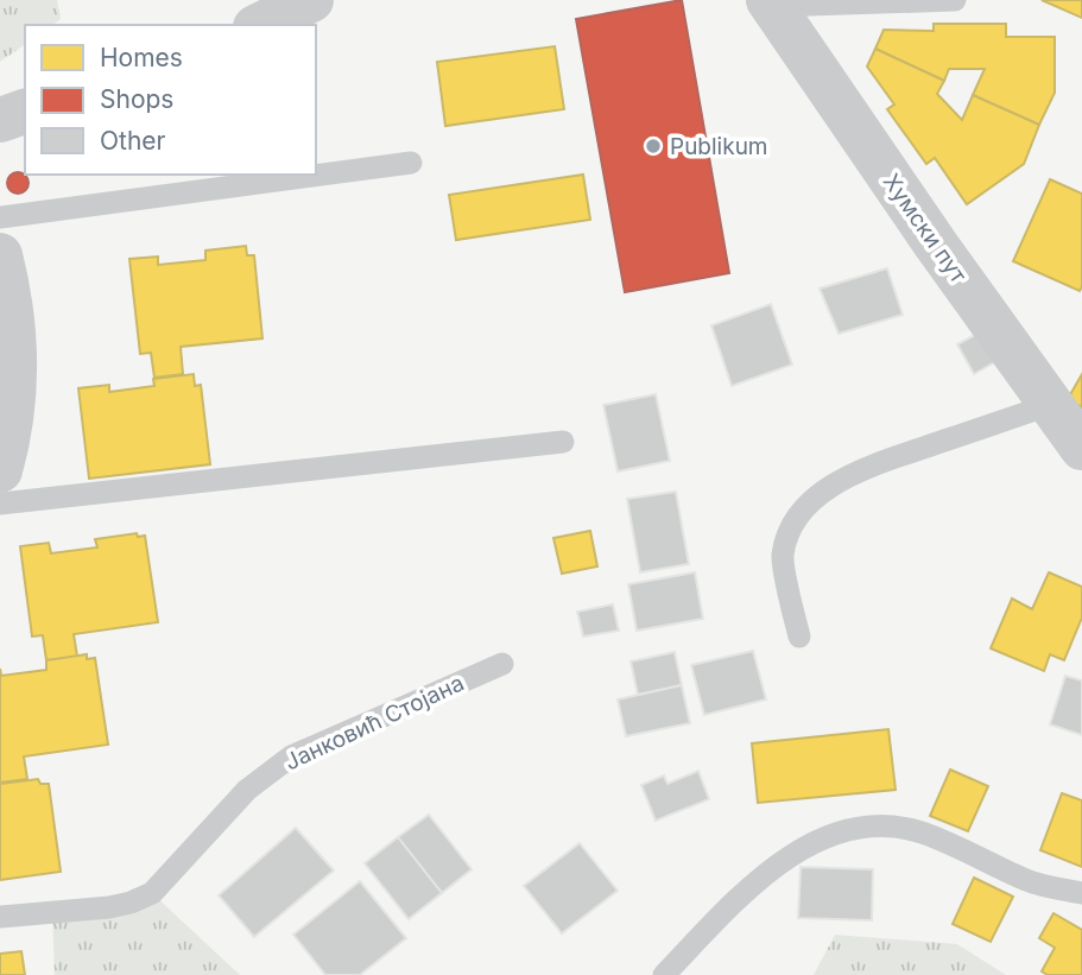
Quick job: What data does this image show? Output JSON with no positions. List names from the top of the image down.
{
  "streets": {
    "street": ["Хумски пут"],
    "lane": ["Јанковић Стојана"]
  },
  "places": ["Publikum"],
  "legend": ["Homes", "Shops", "Other"]
}
